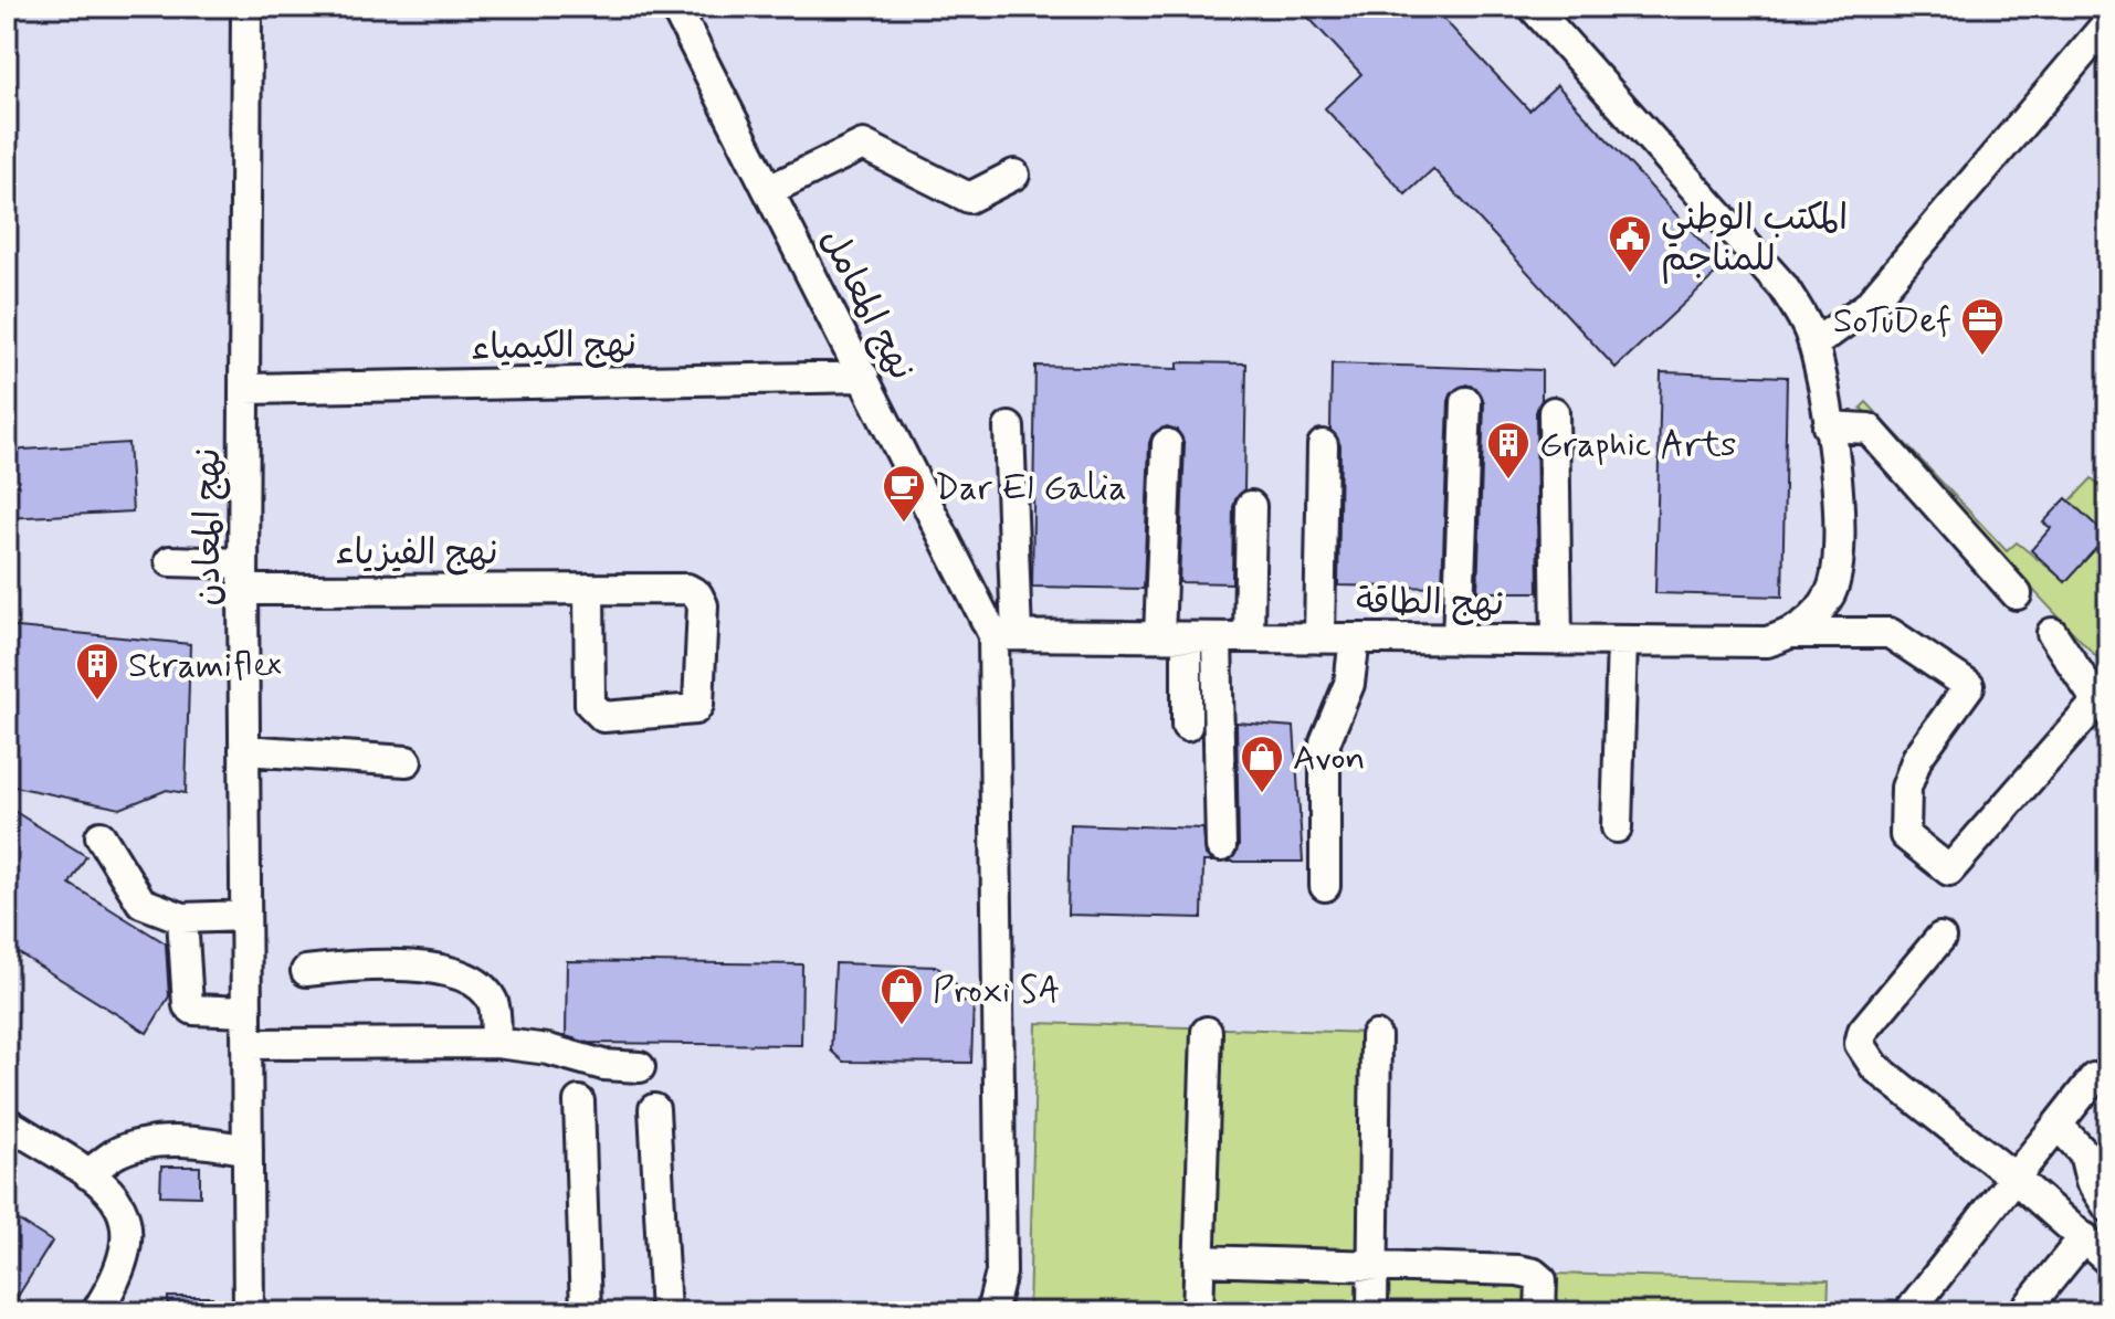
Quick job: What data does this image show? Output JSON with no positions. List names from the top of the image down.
{
  "streets": {
    "street": [
      "نهج المعامل",
      "نهج الكيمياء",
      "نهج المعادن",
      "نهج الفيزياء",
      "نهج الطاقة"
    ]
  },
  "crossings": [
    ["نهج المعامل", "نهج الكيمياء"],
    ["نهج المعامل", "نهج الطاقة"],
    ["نهج الكيمياء", "نهج المعادن"],
    ["نهج المعادن", "نهج الفيزياء"]
  ],
  "places": {
    "public building": ["المكتب الوطني للمناجم"],
    "office": ["SoTuDef"],
    "building": ["Graphic Arts", "Stramiflex"],
    "cafe": ["Dar El Galia"],
    "shop": ["Avon", "Proxi SA"]
  }
}
